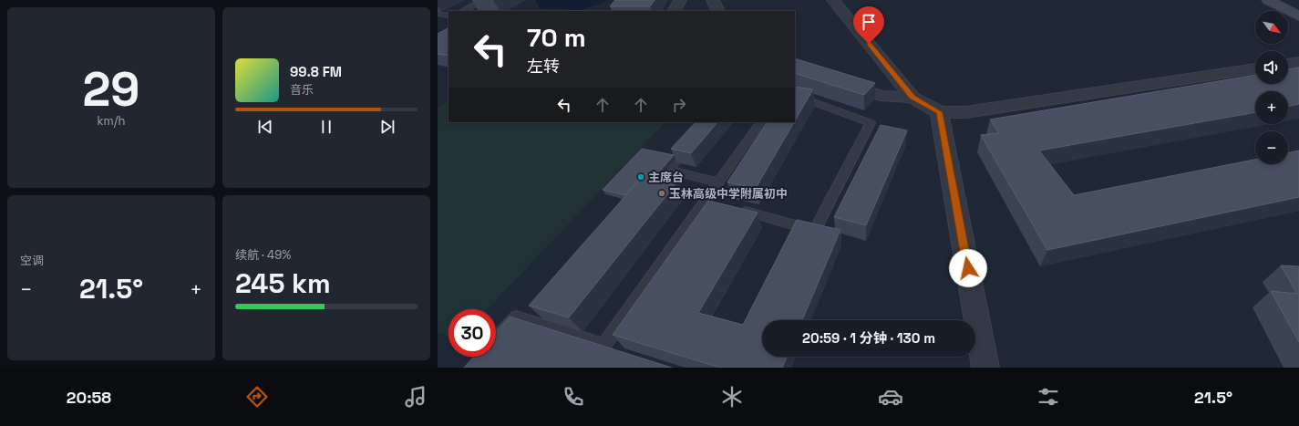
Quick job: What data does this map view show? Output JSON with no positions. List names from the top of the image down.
{
  "places": ["主席台", "玉林高级中学附属初中"],
  "north": "bottom right",
  "page": {
    "tile": [
      ["29", "km/h"],
      "空调",
      ["续航 · 49%", "245 km"]
    ],
    "map_buttons": ["+", "−"],
    "turn": ["70 m", "左转"],
    "song": ["99.8 FM", "音乐"],
    "heat": ["−", "21.5°", "+"],
    "limit": "30",
    "trip": "20:59 · 1 分钟 · 130 m",
    "tabs": ["20:58", "21.5°"]
  }
}
